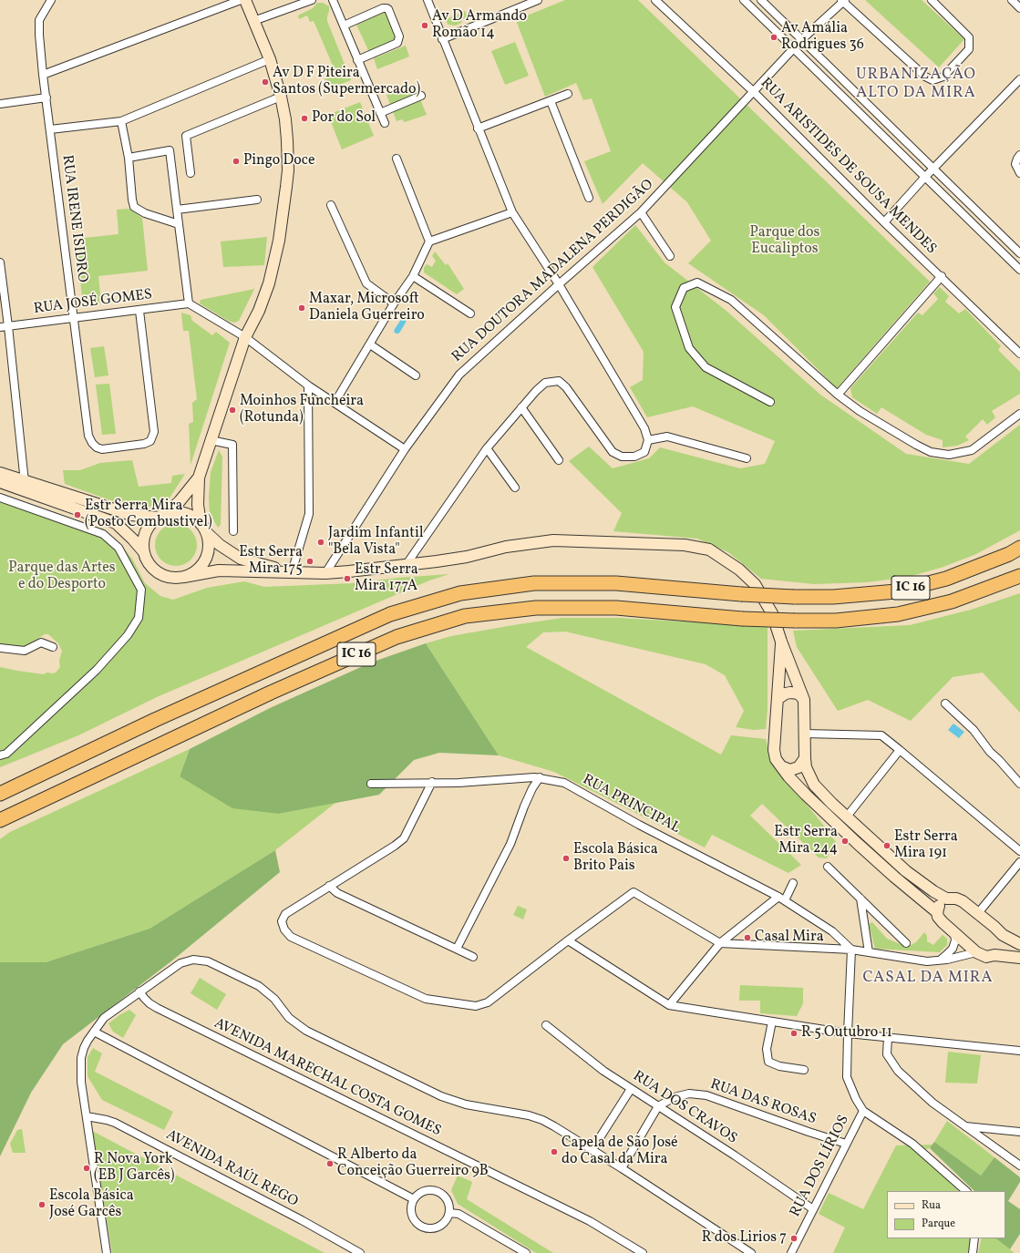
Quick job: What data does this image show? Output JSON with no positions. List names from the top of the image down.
{
  "streets": {
    "highway": ["IC 16"],
    "street": [
      "RUA ARISTIDES DE SOUSA MENDES",
      "RUA IRENE ISIDRO",
      "RUA DOUTORA MADALENA PERDIGÃO",
      "RUA JOSÉ GOMES",
      "RUA PRINCIPAL",
      "AVENIDA MARECHAL COSTA GOMES",
      "RUA DAS ROSAS",
      "RUA DOS CRAVOS",
      "RUA DOS LÍRIOS",
      "AVENIDA RAÚL REGO"
    ]
  },
  "crossings": [
    ["RUA ARISTIDES DE SOUSA MENDES", "RUA DOUTORA MADALENA PERDIGÃO"],
    ["RUA IRENE ISIDRO", "RUA JOSÉ GOMES"],
    ["RUA DAS ROSAS", "RUA DOS CRAVOS"],
    ["RUA DAS ROSAS", "RUA DOS LÍRIOS"],
    ["RUA DOS CRAVOS", "RUA DOS LÍRIOS"]
  ],
  "districts": ["URBANIZAÇÃO ALTO DA MIRA", "CASAL DA MIRA"],
  "parks": ["Parque dos Eucaliptos", "Parque das Artes e do Desporto"],
  "places": [
    "Av D Armando Romão 14",
    "Av Amália Rodrigues 36",
    "Av D F Piteira Santos (Supermercado)",
    "Por do Sol",
    "Pingo Doce",
    "Maxar, Microsoft Daniela Guerreiro",
    "Moinhos Funcheira (Rotunda)",
    "Estr Serra Mira (Posto Combustivel)",
    "Jardim Infantil \"Bela Vista\"",
    "Estr Serra Mira 175",
    "Estr Serra Mira 177A",
    "Estr Serra Mira 244",
    "Estr Serra Mira 191",
    "Escola Básica Brito Pais",
    "Casal Mira",
    "R 5 Outubro 11",
    "Capela de São José do Casal da Mira",
    "R Alberto da Conceição Guerreiro 9B",
    "R Nova York (EB J Garcês)",
    "Escola Básica José Garcês",
    "R dos Lirios 7"
  ],
  "legend": ["Rua", "Parque"]
}
